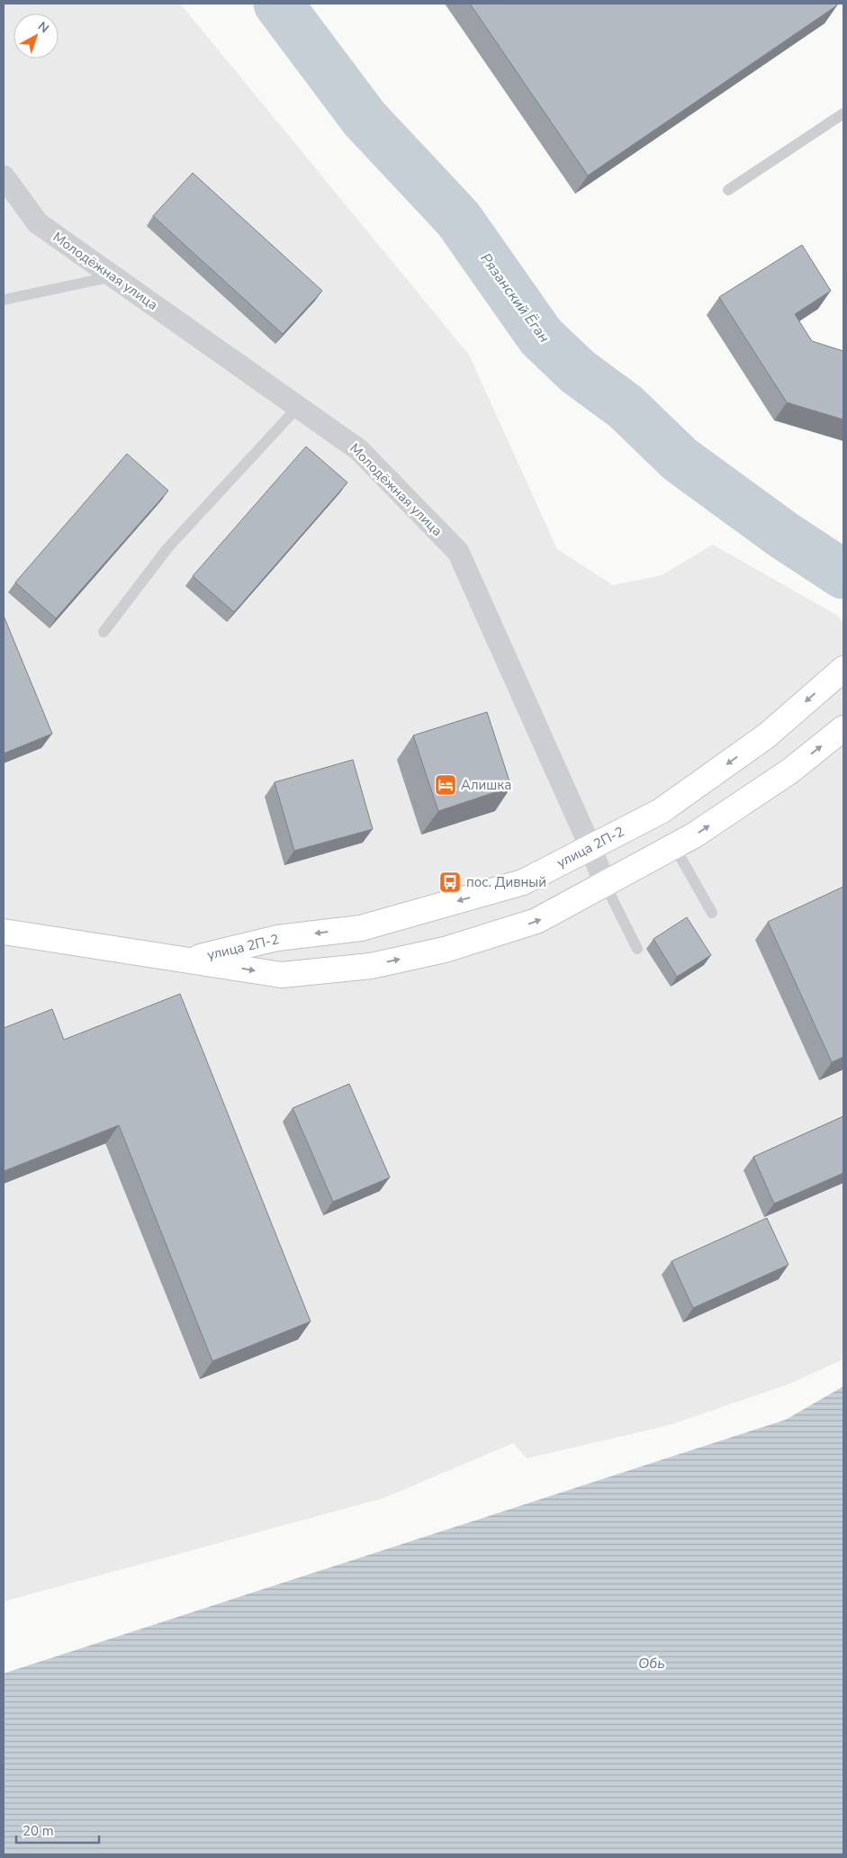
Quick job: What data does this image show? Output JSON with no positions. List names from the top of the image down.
{
  "streets": {
    "main road": ["улица 2П-2"],
    "street": ["Молодёжная улица"]
  },
  "crossings": [
    ["Молодёжная улица", "улица 2П-2"]
  ],
  "water": ["Рязанский Ёган", "Обь"],
  "places": {
    "hotel": ["Алишка"],
    "bus stop": ["пос. Дивный"]
  },
  "scale_bar": "20 m",
  "north": "top right"
}
